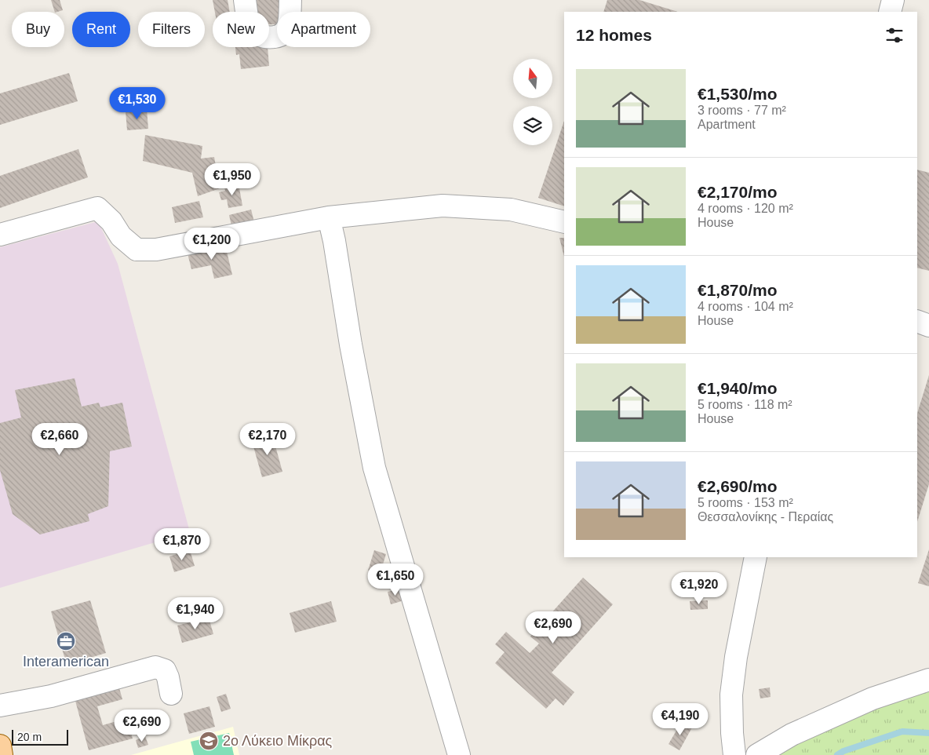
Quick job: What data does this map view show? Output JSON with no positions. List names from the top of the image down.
{
  "places": {
    "office": ["Interamerican"],
    "school or university": ["2ο Λύκειο Μίκρας"]
  },
  "scale_bar": "20 m",
  "north": "top",
  "page": {
    "chip": [
      "Buy",
      "Rent",
      "Filters",
      "New",
      "Apartment"
    ],
    "heading": "12 homes",
    "list": [
      {
        "name": "€1,530/mo",
        "note": "3 rooms · 77 m² · Apartment"
      },
      {
        "name": "€2,170/mo",
        "note": "4 rooms · 120 m² · House"
      },
      {
        "name": "€1,870/mo",
        "note": "4 rooms · 104 m² · House"
      },
      {
        "name": "€1,940/mo",
        "note": "5 rooms · 118 m² · House"
      },
      {
        "name": "€2,690/mo",
        "note": "5 rooms · 153 m² · Θεσσαλονίκης - Περαίας"
      }
    ],
    "price": [
      "€1,530",
      "€1,950",
      "€1,200",
      "€2,660",
      "€2,170",
      "€1,870",
      "€1,650",
      "€1,920",
      "€1,940",
      "€2,690",
      "€4,190",
      "€2,690"
    ],
    "scale": "20 m"
  }
}
